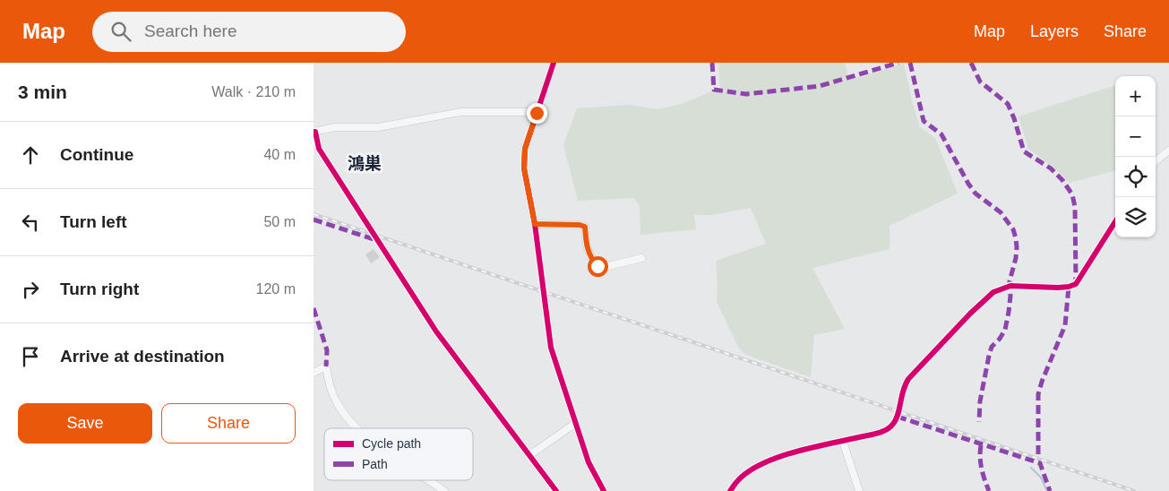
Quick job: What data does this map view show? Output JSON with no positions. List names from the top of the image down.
{
  "districts": ["鴻巣"],
  "legend": ["Cycle path", "Path"],
  "page": {
    "header": "Map",
    "search": "Search here",
    "nav": ["Map", "Layers", "Share"],
    "heading": ["3 min", "Walk · 210 m"],
    "map_buttons": ["+", "−"],
    "list": [
      ["Continue", "40 m"],
      ["Turn left", "50 m"],
      ["Turn right", "120 m"],
      "Arrive at destination"
    ],
    "buttons": ["Save", "Share"]
  }
}
